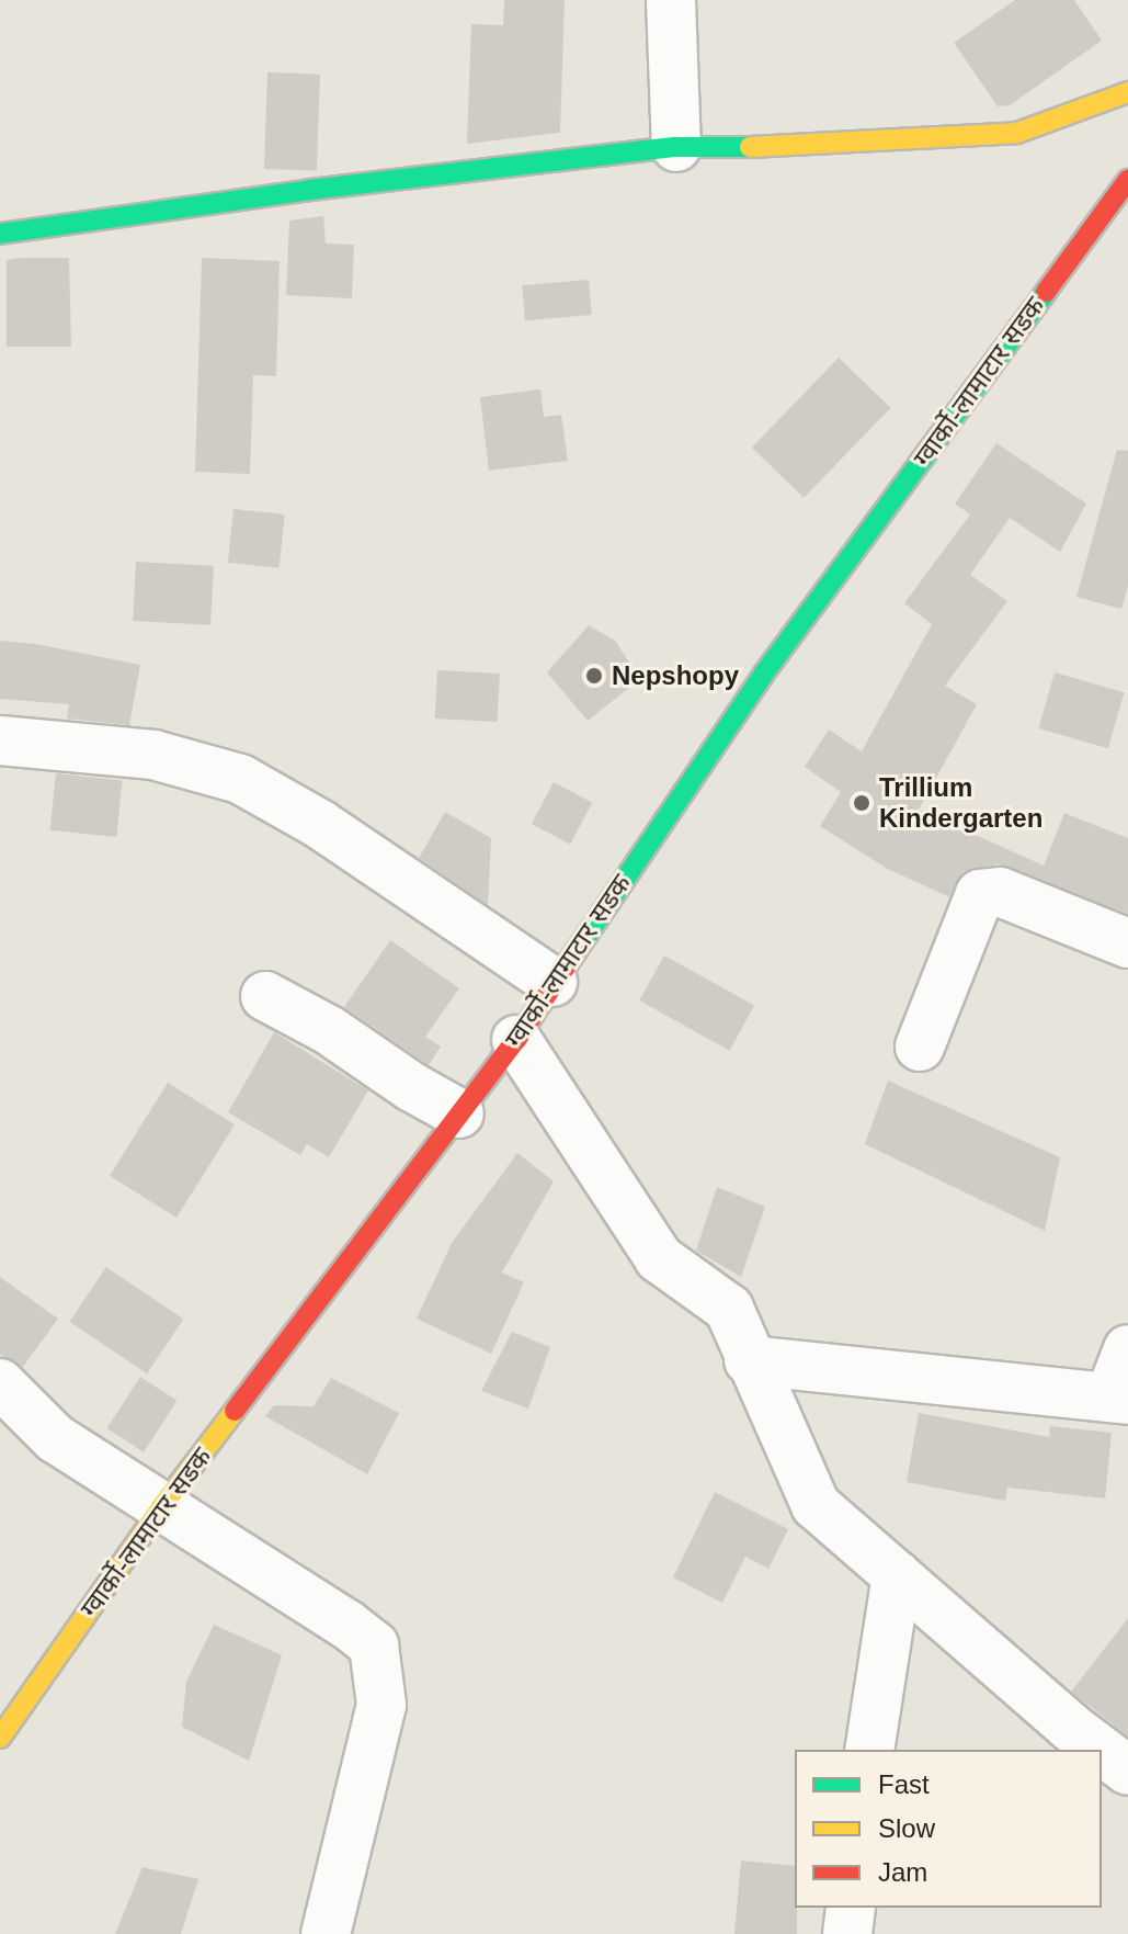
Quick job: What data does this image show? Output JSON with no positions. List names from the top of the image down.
{
  "streets": {
    "main road": ["ग्वार्को-लामाटार सडक"]
  },
  "places": ["Nepshopy", "Trillium Kindergarten"],
  "legend": ["Fast", "Slow", "Jam"]
}
